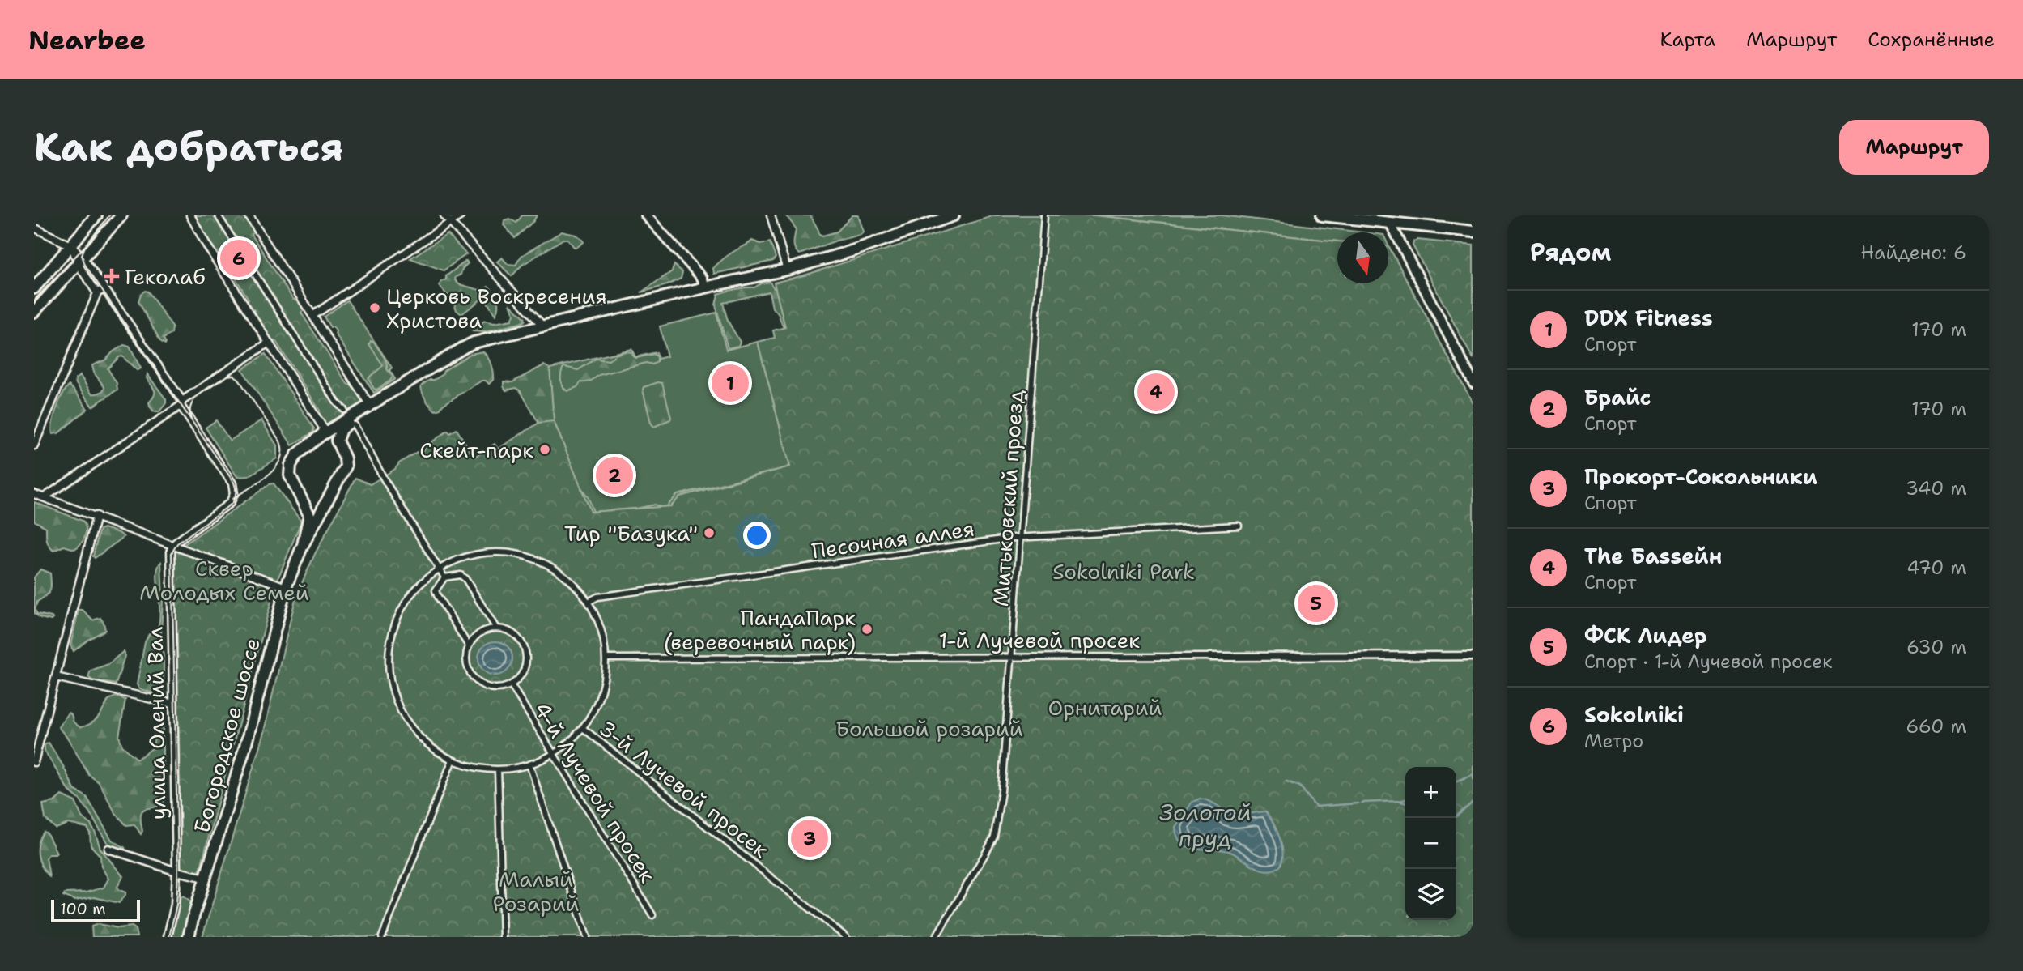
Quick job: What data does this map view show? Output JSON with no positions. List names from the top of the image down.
{
  "streets": {
    "main road": ["Богородское шоссе"],
    "street": [
      "Митьковский проезд",
      "Песочная аллея",
      "1-й Лучевой просек",
      "улица Олений Вал",
      "3-й Лучевой просек",
      "4-й Лучевой просек"
    ]
  },
  "crossings": [
    ["Митьковский проезд", "Песочная аллея"],
    ["Митьковский проезд", "1-й Лучевой просек"]
  ],
  "water": ["Золотой пруд"],
  "parks": [
    "Сквер Молодых Семей",
    "Sokolniki Park",
    "Орнитарий",
    "Большой розарий",
    "Малый Розарий"
  ],
  "places": {
    "health": ["Геколаб"],
    "other": [
      "Церковь Воскресения Христова",
      "Скейт-парк",
      "Тир \"Базука\"",
      "ПандаПарк (веревочный парк)"
    ]
  },
  "scale_bar": "100 m",
  "north": "bottom",
  "page": {
    "header": "Nearbee",
    "nav": ["Карта", "Маршрут", "Сохранённые"],
    "buttons": "Маршрут",
    "title": "Как добраться",
    "heading": ["Рядом", "Найдено: 6"],
    "pins": [
      "6",
      "1",
      "4",
      "2",
      "5",
      "3"
    ],
    "list": [
      {
        "mark": "1",
        "name": "DDX Fitness",
        "note": "Спорт",
        "value": "170 m"
      },
      {
        "mark": "2",
        "name": "Брайс",
        "note": "Спорт",
        "value": "170 m"
      },
      {
        "mark": "3",
        "name": "Прокорт-Сокольники",
        "note": "Спорт",
        "value": "340 m"
      },
      {
        "mark": "4",
        "name": "The Баssейн",
        "note": "Спорт",
        "value": "470 m"
      },
      {
        "mark": "5",
        "name": "ФСК Лидер",
        "note": "Спорт · 1-й Лучевой просек",
        "value": "630 m"
      },
      {
        "mark": "6",
        "name": "Sokolniki",
        "note": "Метро",
        "value": "660 m"
      }
    ],
    "map_buttons": ["+", "−"],
    "scale": "100 m"
  }
}
